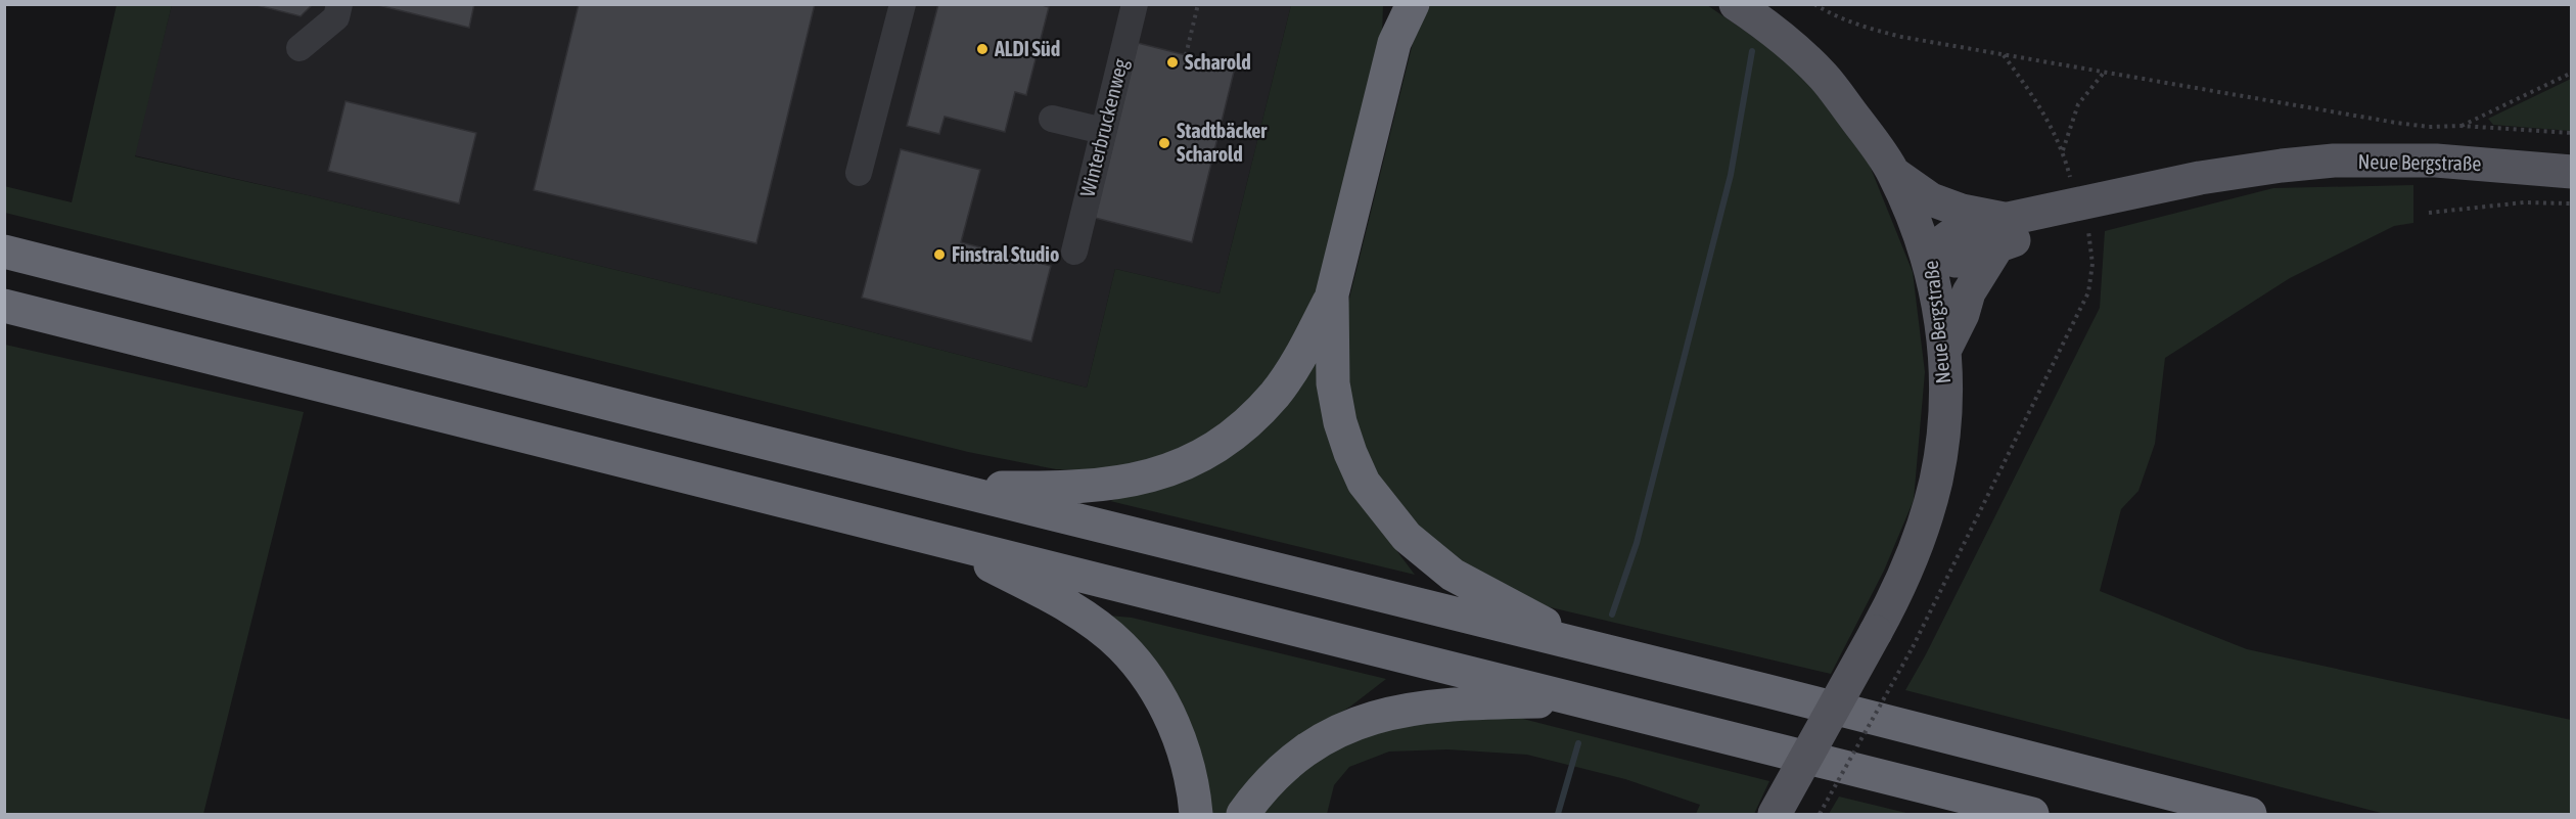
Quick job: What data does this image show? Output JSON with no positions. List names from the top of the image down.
{
  "streets": {
    "main road": ["Neue Bergstraße"],
    "street": ["Winterbruckenweg"]
  },
  "places": [
    "ALDI Süd",
    "Scharold",
    "Stadtbäcker Scharold",
    "Finstral Studio"
  ]
}
